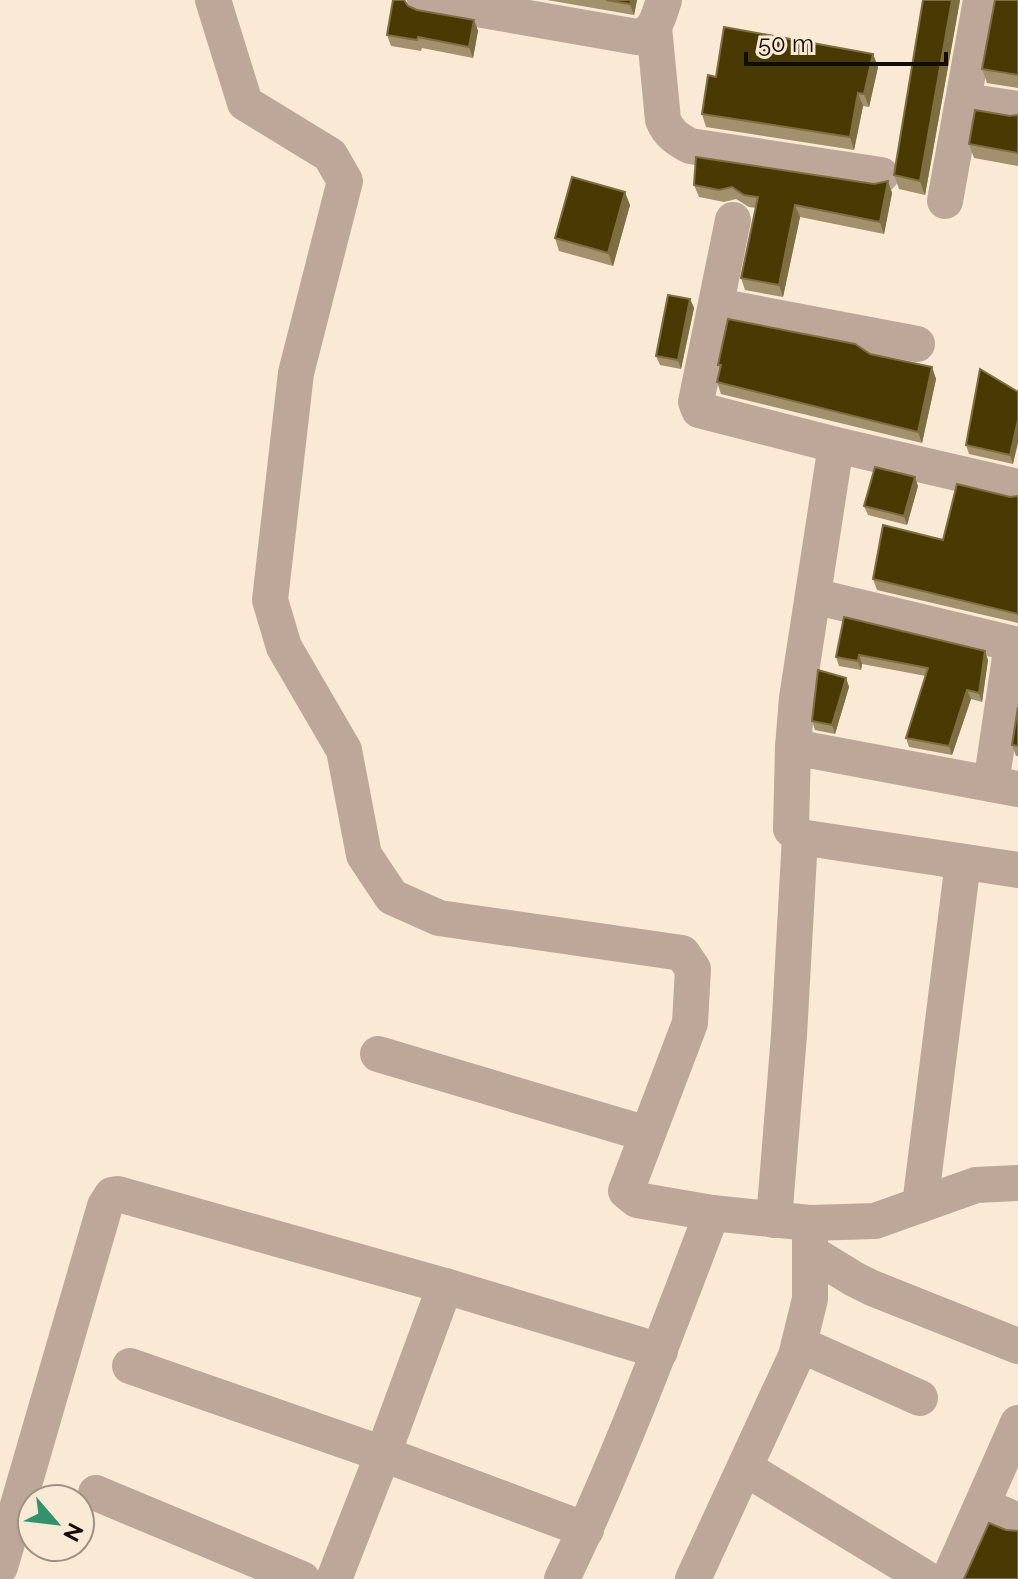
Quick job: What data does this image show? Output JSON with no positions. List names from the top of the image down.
{
  "scale_bar": "50 m",
  "north": "bottom right"
}
